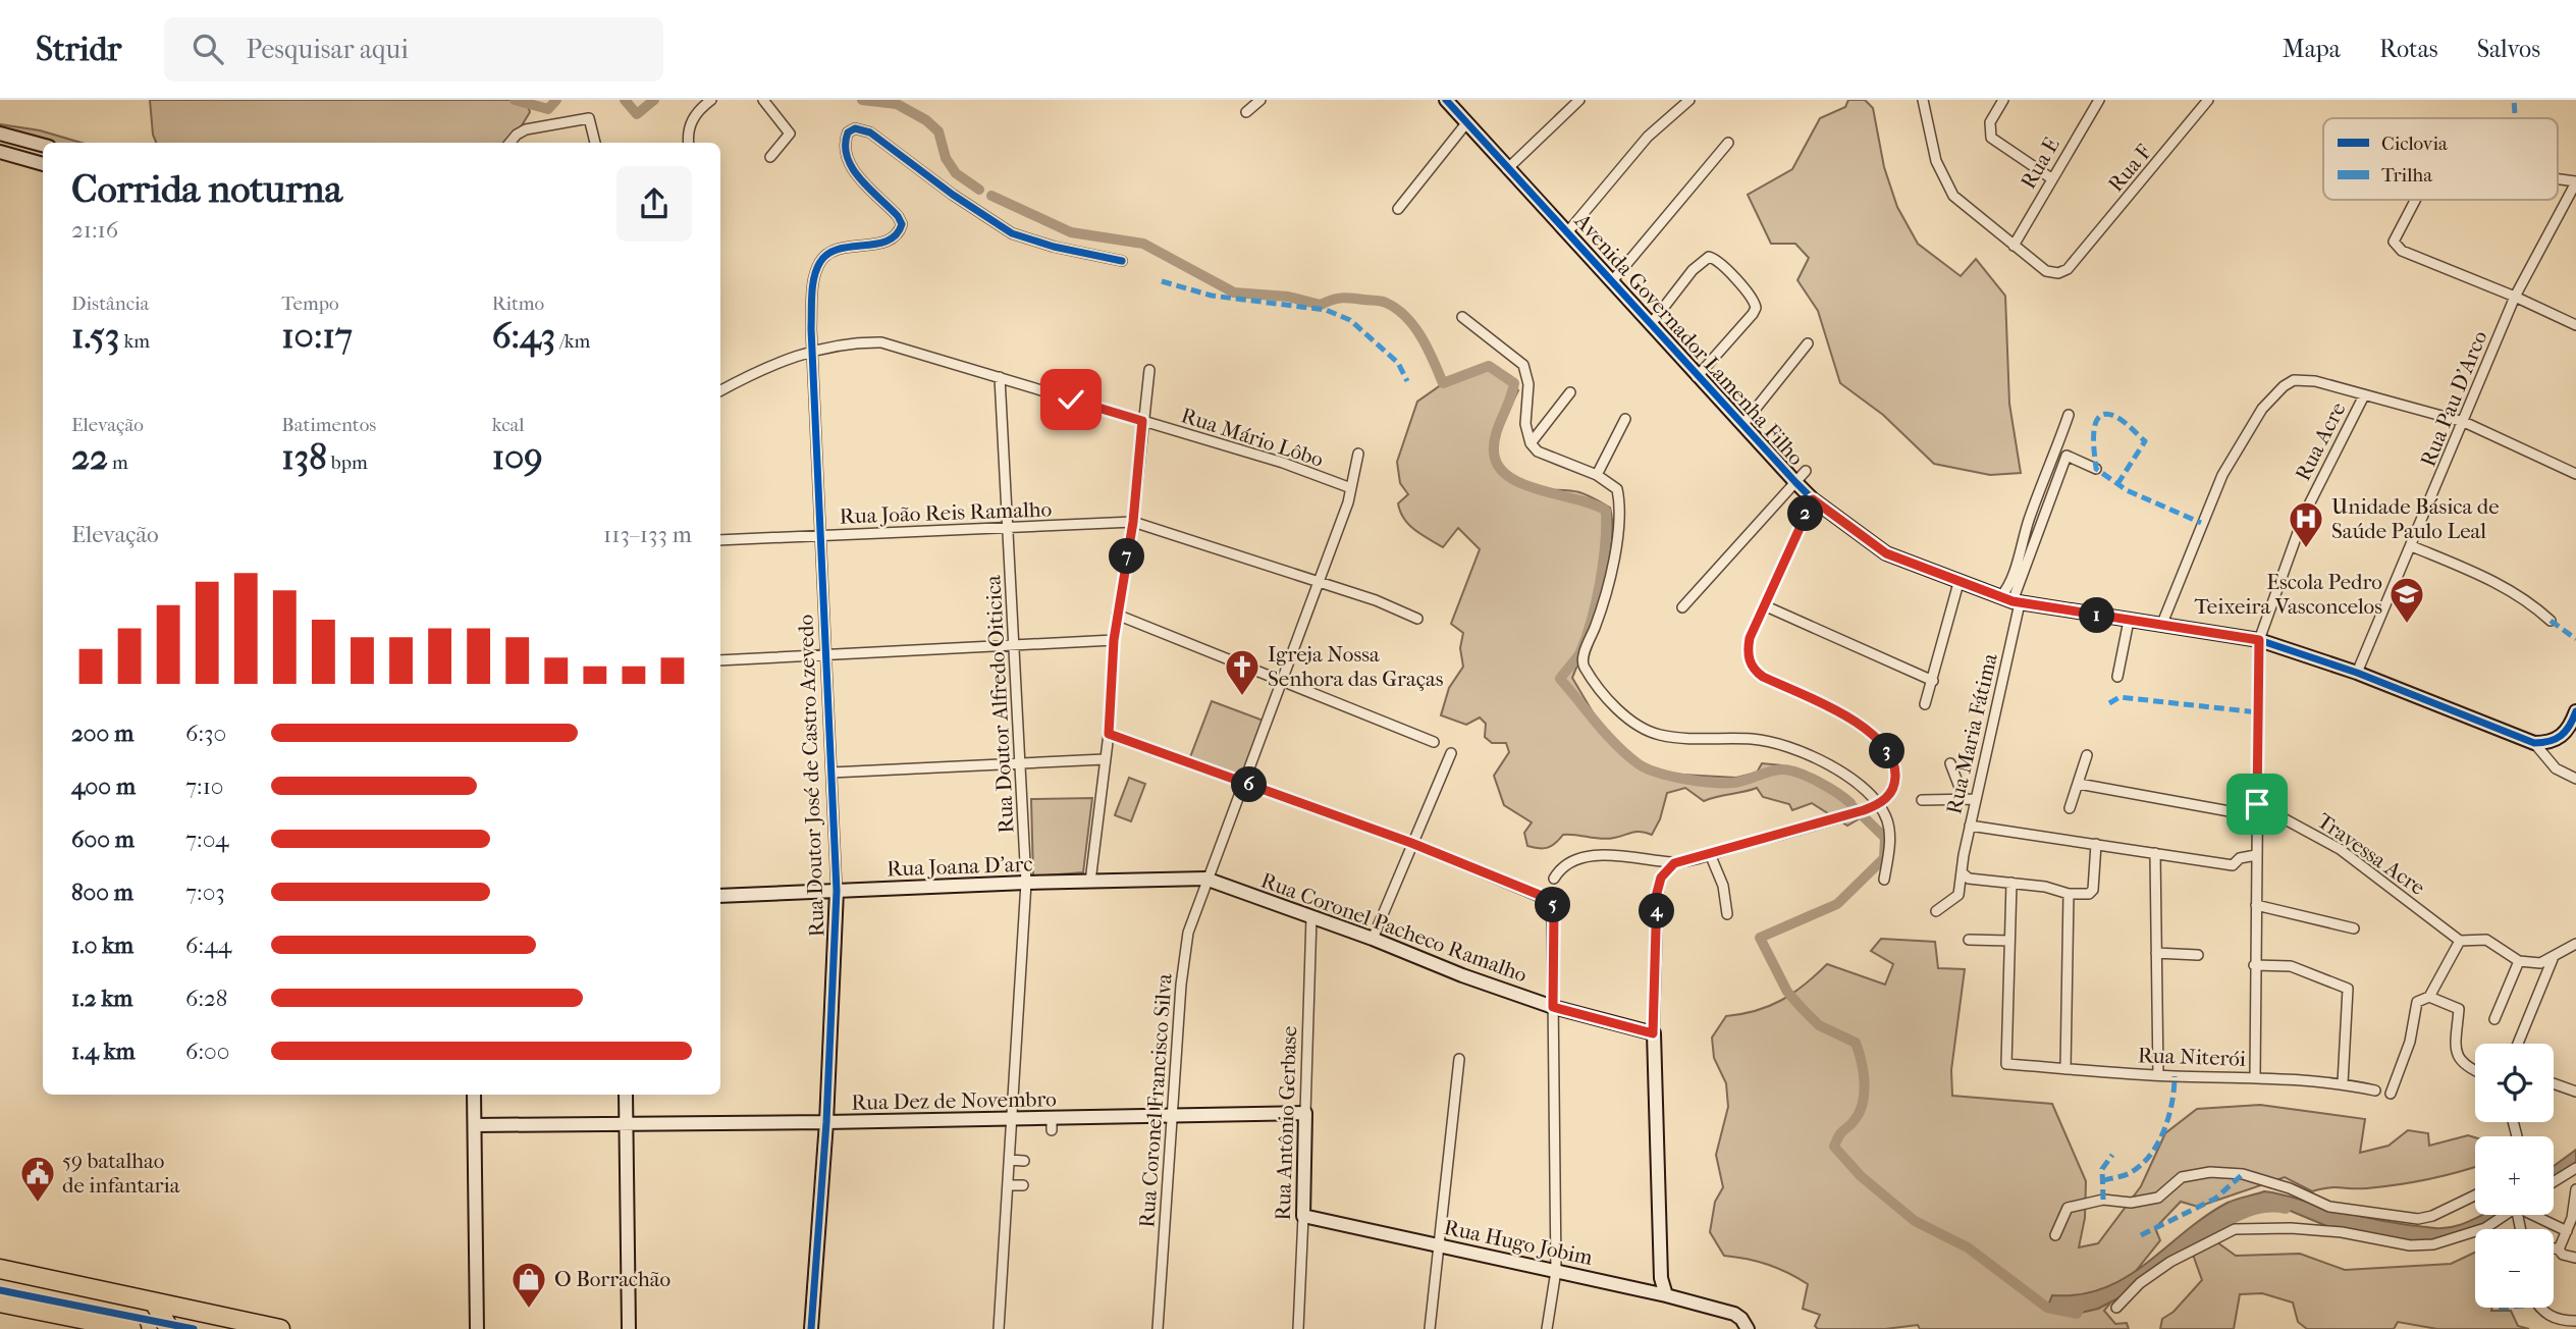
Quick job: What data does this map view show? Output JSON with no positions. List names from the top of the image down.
{
  "streets": {
    "street": [
      "Rua E",
      "Rua F",
      "Avenida Governador Lamenha Filho",
      "Rua Pau D'Arco",
      "Rua Mário Lôbo",
      "Rua Acre",
      "Rua João Reis Ramalho",
      "Rua Doutor Alfredo Oiticica",
      "Rua Maria Fátima",
      "Rua Doutor José de Castro Azevedo",
      "Travessa Acre",
      "Rua Joana D'arc",
      "Rua Coronel Pacheco Ramalho",
      "Rua Niterói",
      "Rua Dez de Novembro",
      "Rua Coronel Francisco Silva",
      "Rua Antônio Gerbase",
      "Rua Hugo Jobim"
    ]
  },
  "crossings": [
    ["Rua E", "Rua F"],
    ["Avenida Governador Lamenha Filho", "Rua Pau D'Arco"],
    ["Avenida Governador Lamenha Filho", "Rua Acre"],
    ["Avenida Governador Lamenha Filho", "Rua Maria Fátima"],
    ["Rua Mário Lôbo", "Rua Doutor Alfredo Oiticica"],
    ["Rua Mário Lôbo", "Rua Doutor José de Castro Azevedo"],
    ["Rua Mário Lôbo", "Rua Coronel Francisco Silva"],
    ["Rua Acre", "Travessa Acre"],
    ["Rua Acre", "Rua Niterói"],
    ["Rua João Reis Ramalho", "Rua Doutor Alfredo Oiticica"],
    ["Rua João Reis Ramalho", "Rua Doutor José de Castro Azevedo"],
    ["Rua Doutor Alfredo Oiticica", "Rua Joana D'arc"],
    ["Rua Doutor Alfredo Oiticica", "Rua Dez de Novembro"],
    ["Rua Doutor José de Castro Azevedo", "Rua Joana D'arc"],
    ["Rua Doutor José de Castro Azevedo", "Rua Dez de Novembro"],
    ["Rua Joana D'arc", "Rua Coronel Pacheco Ramalho"],
    ["Rua Joana D'arc", "Rua Coronel Francisco Silva"],
    ["Rua Coronel Pacheco Ramalho", "Rua Coronel Francisco Silva"],
    ["Rua Coronel Pacheco Ramalho", "Rua Antônio Gerbase"],
    ["Rua Dez de Novembro", "Rua Coronel Francisco Silva"],
    ["Rua Dez de Novembro", "Rua Antônio Gerbase"],
    ["Rua Antônio Gerbase", "Rua Hugo Jobim"]
  ],
  "places": {
    "hospital": ["Unidade Básica de Saúde Paulo Leal"],
    "school or university": ["Escola Pedro Teixeira Vasconcelos"],
    "church": ["Igreja Nossa Senhora das Graças"],
    "public building": ["59 batalhao de infantaria"],
    "shop": ["O Borrachão"]
  },
  "legend": ["Ciclovia", "Trilha"],
  "page": {
    "header": "Stridr",
    "search": "Pesquisar aqui",
    "nav": ["Mapa", "Rotas", "Salvos"],
    "heading": ["Corrida noturna", "21:16"],
    "stats": [
      ["Distância", "1.53 km"],
      ["Tempo", "10:17"],
      ["Ritmo", "6:43 /km"],
      ["Elevação", "22 m"],
      ["Batimentos", "138 bpm"],
      ["kcal", "109"]
    ],
    "pins": [
      "2",
      "7",
      "1",
      "3",
      "6",
      "5",
      "4"
    ],
    "chart": ["Elevação", "113–133 m"],
    "list": [
      {
        "name": "200 m",
        "note": "6:30"
      },
      {
        "name": "400 m",
        "note": "7:10"
      },
      {
        "name": "600 m",
        "note": "7:04"
      },
      {
        "name": "800 m",
        "note": "7:03"
      },
      {
        "name": "1.0 km",
        "note": "6:44"
      },
      {
        "name": "1.2 km",
        "note": "6:28"
      },
      {
        "name": "1.4 km",
        "note": "6:00"
      }
    ],
    "map_buttons": ["+", "−"]
  }
}
